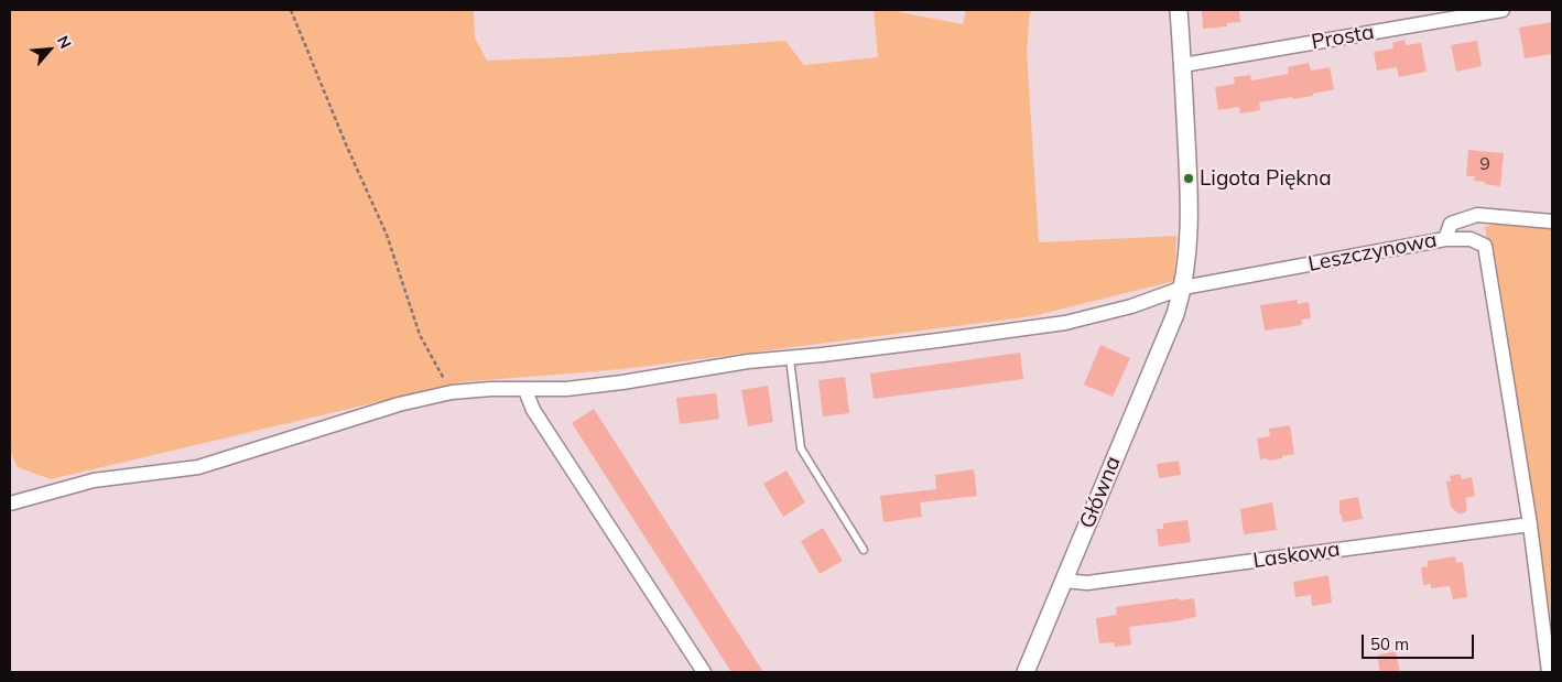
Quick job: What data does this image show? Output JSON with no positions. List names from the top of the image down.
{
  "streets": {
    "street": [
      "Prosta",
      "Leszczynowa",
      "Główna",
      "Laskowa"
    ]
  },
  "crossings": [
    ["Leszczynowa", "Główna"],
    ["Główna", "Laskowa"]
  ],
  "places": ["Ligota Piękna"],
  "house_numbers": ["9"],
  "scale_bar": "50 m",
  "north": "top right"
}
